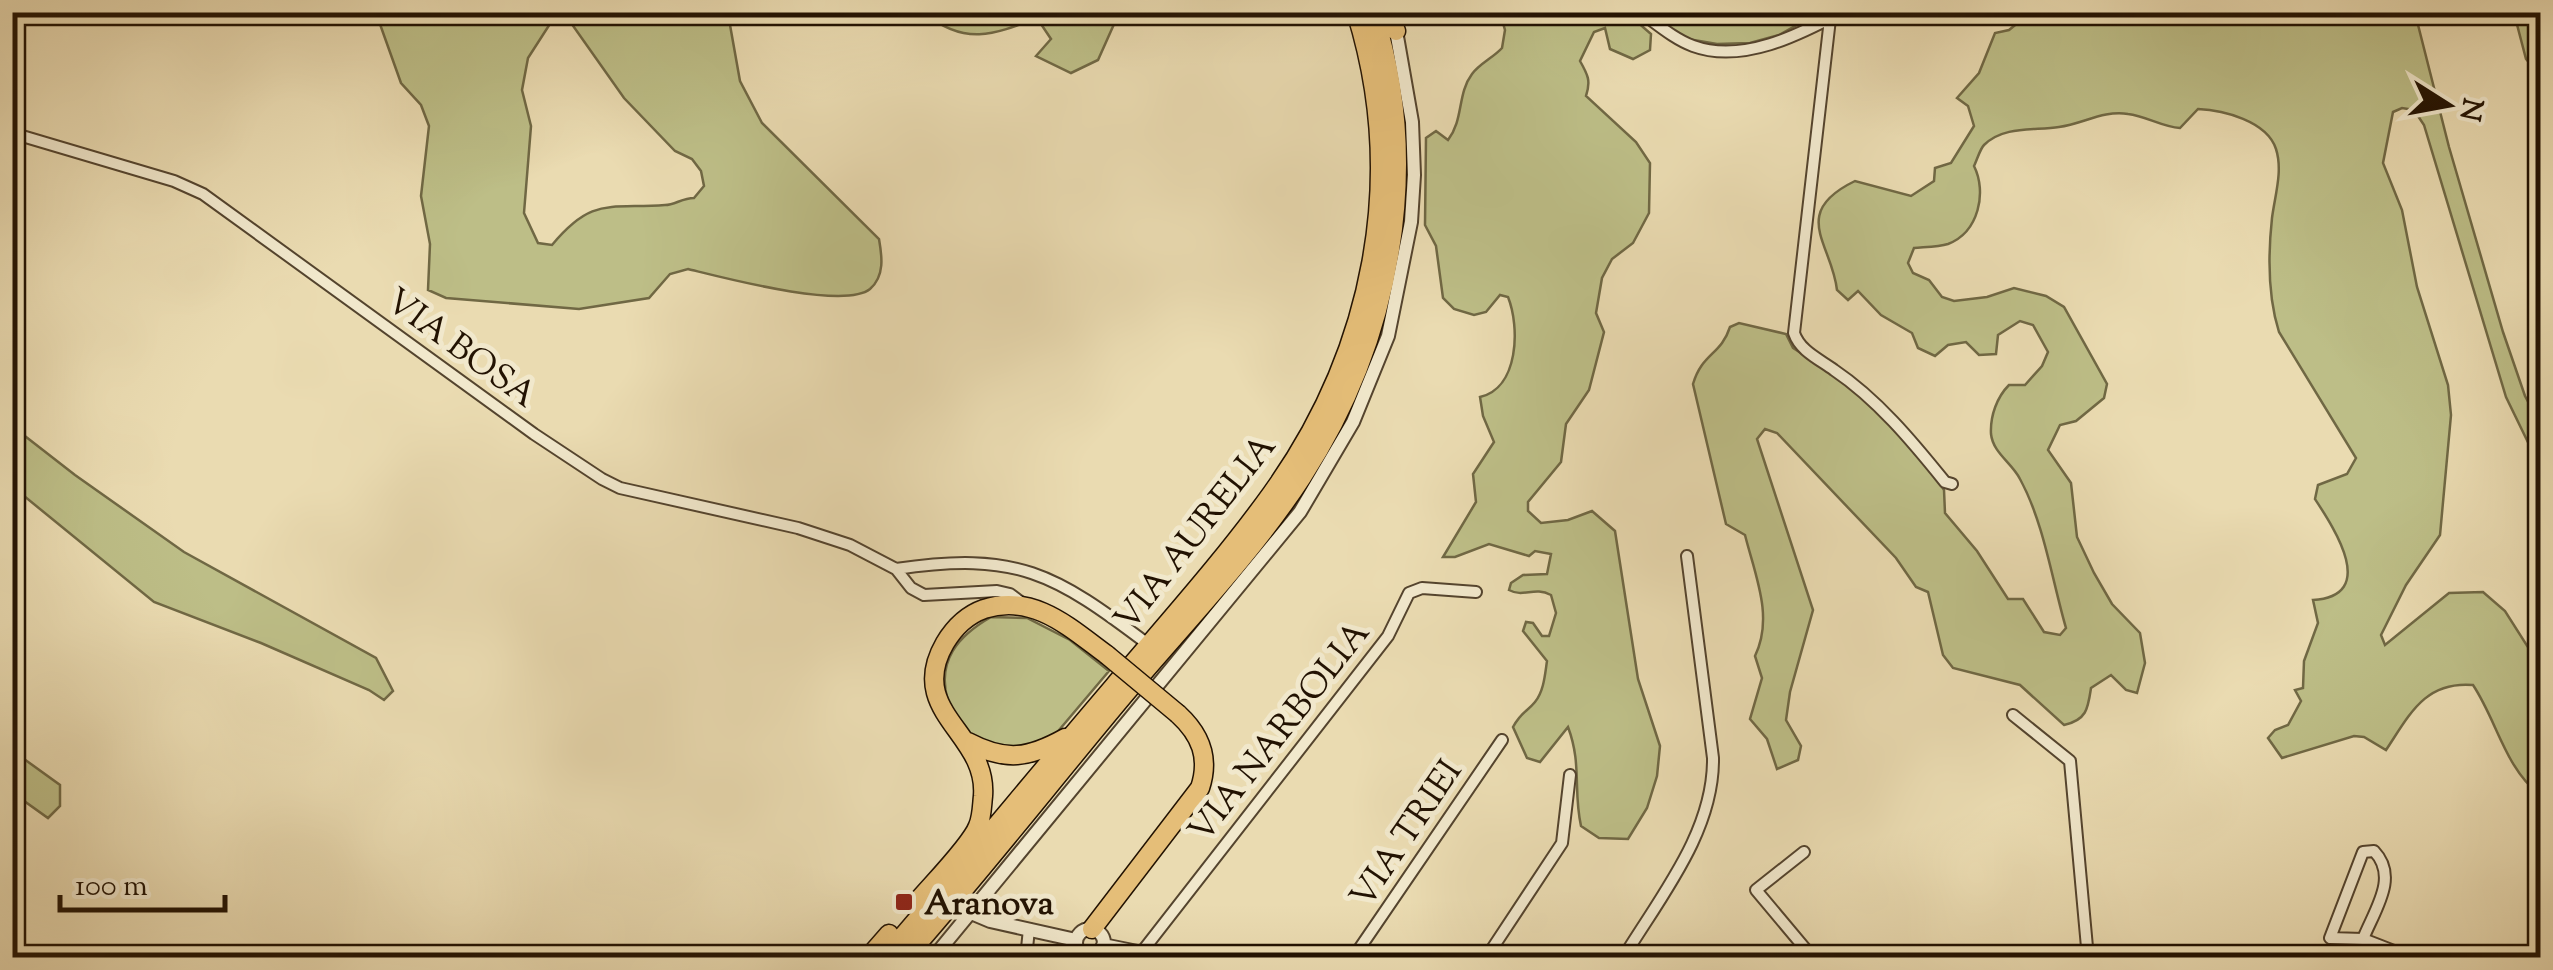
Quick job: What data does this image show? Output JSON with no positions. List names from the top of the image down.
{
  "streets": {
    "highway": ["VIA AURELIA"],
    "street": ["VIA BOSA", "VIA NARBOLIA", "VIA TRIEI"]
  },
  "places": {
    "transit": ["Aranova"]
  },
  "scale_bar": "100 m",
  "north": "right"
}
